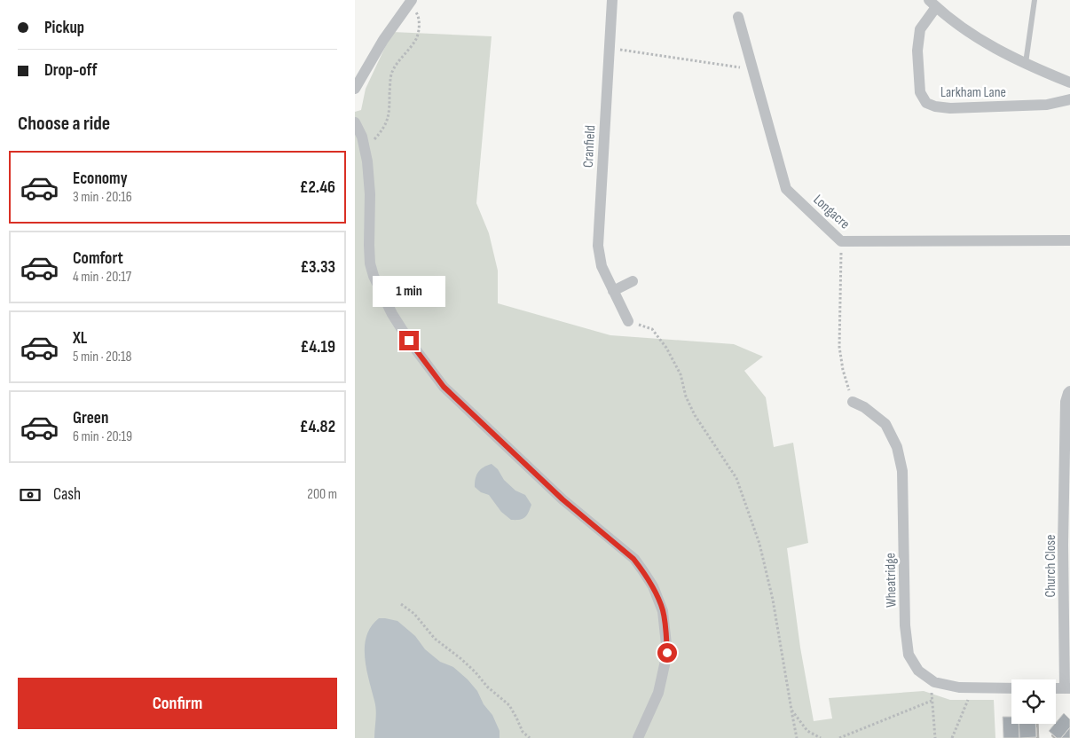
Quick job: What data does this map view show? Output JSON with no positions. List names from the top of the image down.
{
  "streets": {
    "street": [
      "Larkham Lane",
      "Cranfield",
      "Longacre",
      "Church Close",
      "Wheatridge"
    ]
  },
  "page": {
    "banner": ["Pickup", "Drop-off"],
    "heading": "Choose a ride",
    "list": [
      {
        "name": "Economy",
        "note": "3 min · 20:16",
        "value": "£2.46"
      },
      {
        "name": "Comfort",
        "note": "4 min · 20:17",
        "value": "£3.33"
      },
      {
        "name": "XL",
        "note": "5 min · 20:18",
        "value": "£4.19"
      },
      {
        "name": "Green",
        "note": "6 min · 20:19",
        "value": "£4.82"
      }
    ],
    "bubble": "1 min",
    "pay": ["Cash", "200 m"],
    "buttons": "Confirm"
  }
}
